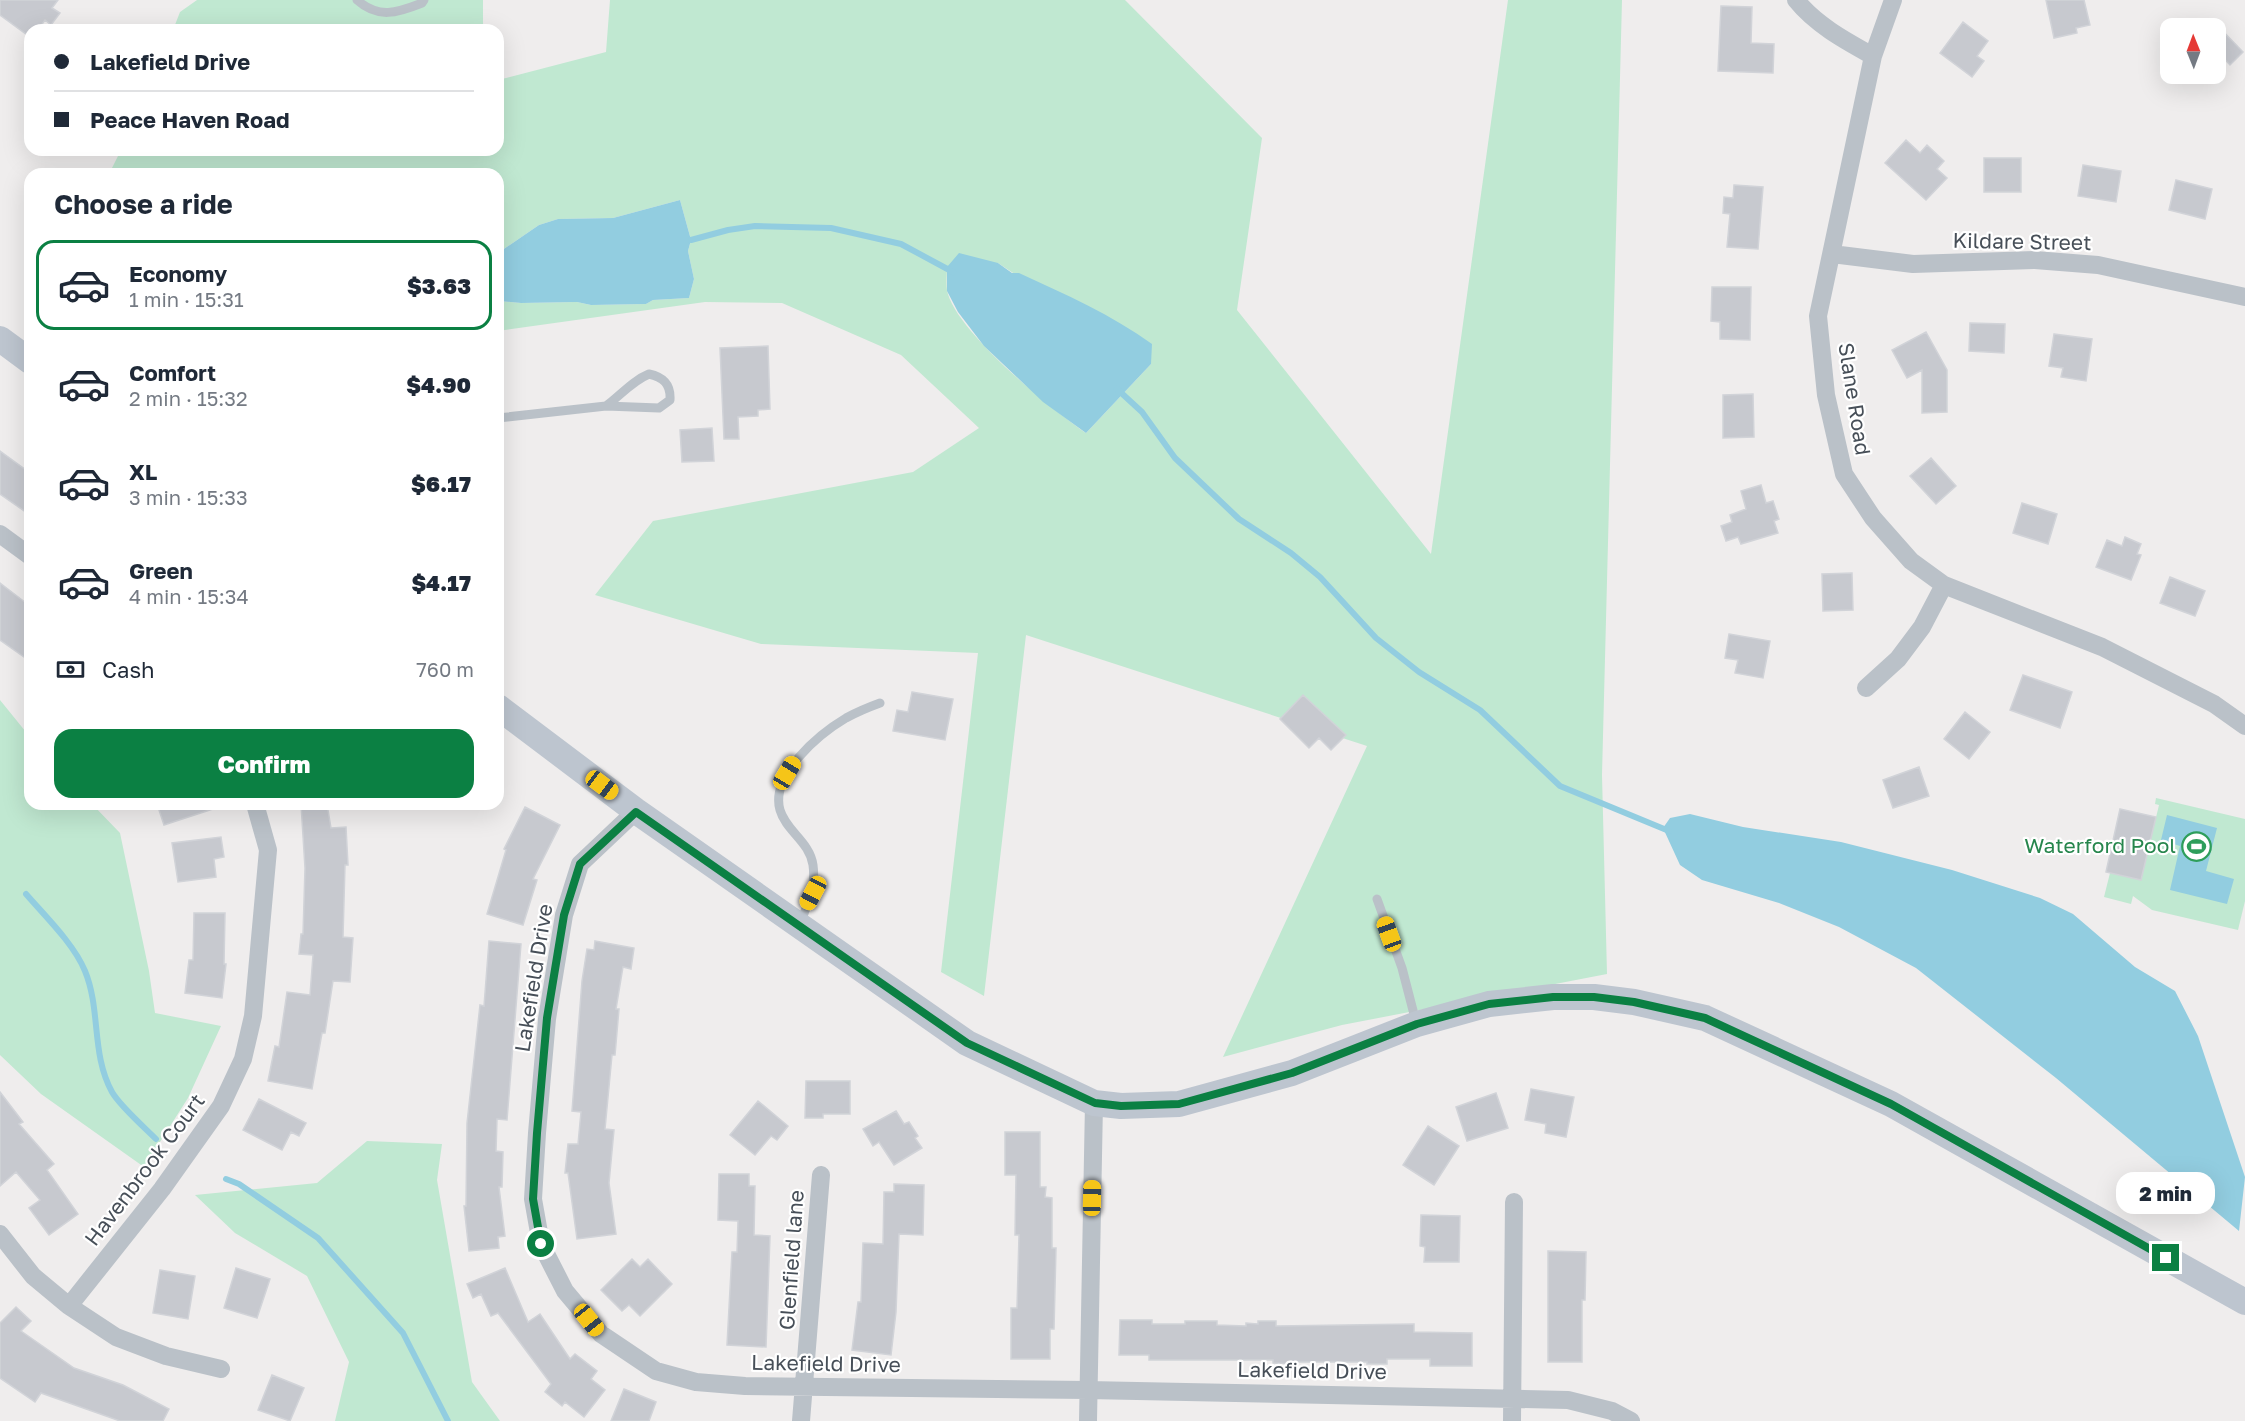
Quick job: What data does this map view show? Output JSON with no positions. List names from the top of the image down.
{
  "streets": {
    "street": [
      "Kildare Street",
      "Slane Road",
      "Lakefield Drive",
      "Havenbrook Court",
      "Glenfield lane"
    ]
  },
  "crossings": [
    ["Kildare Street", "Slane Road"],
    ["Lakefield Drive", "Glenfield lane"]
  ],
  "places": {
    "sports": ["Waterford Pool"]
  },
  "north": "top",
  "page": {
    "banner": ["Lakefield Drive", "Peace Haven Road"],
    "heading": "Choose a ride",
    "list": [
      {
        "name": "Economy",
        "note": "1 min · 15:31",
        "value": "$3.63"
      },
      {
        "name": "Comfort",
        "note": "2 min · 15:32",
        "value": "$4.90"
      },
      {
        "name": "XL",
        "note": "3 min · 15:33",
        "value": "$6.17"
      },
      {
        "name": "Green",
        "note": "4 min · 15:34",
        "value": "$4.17"
      }
    ],
    "pay": ["Cash", "760 m"],
    "buttons": "Confirm",
    "bubble": "2 min"
  }
}
